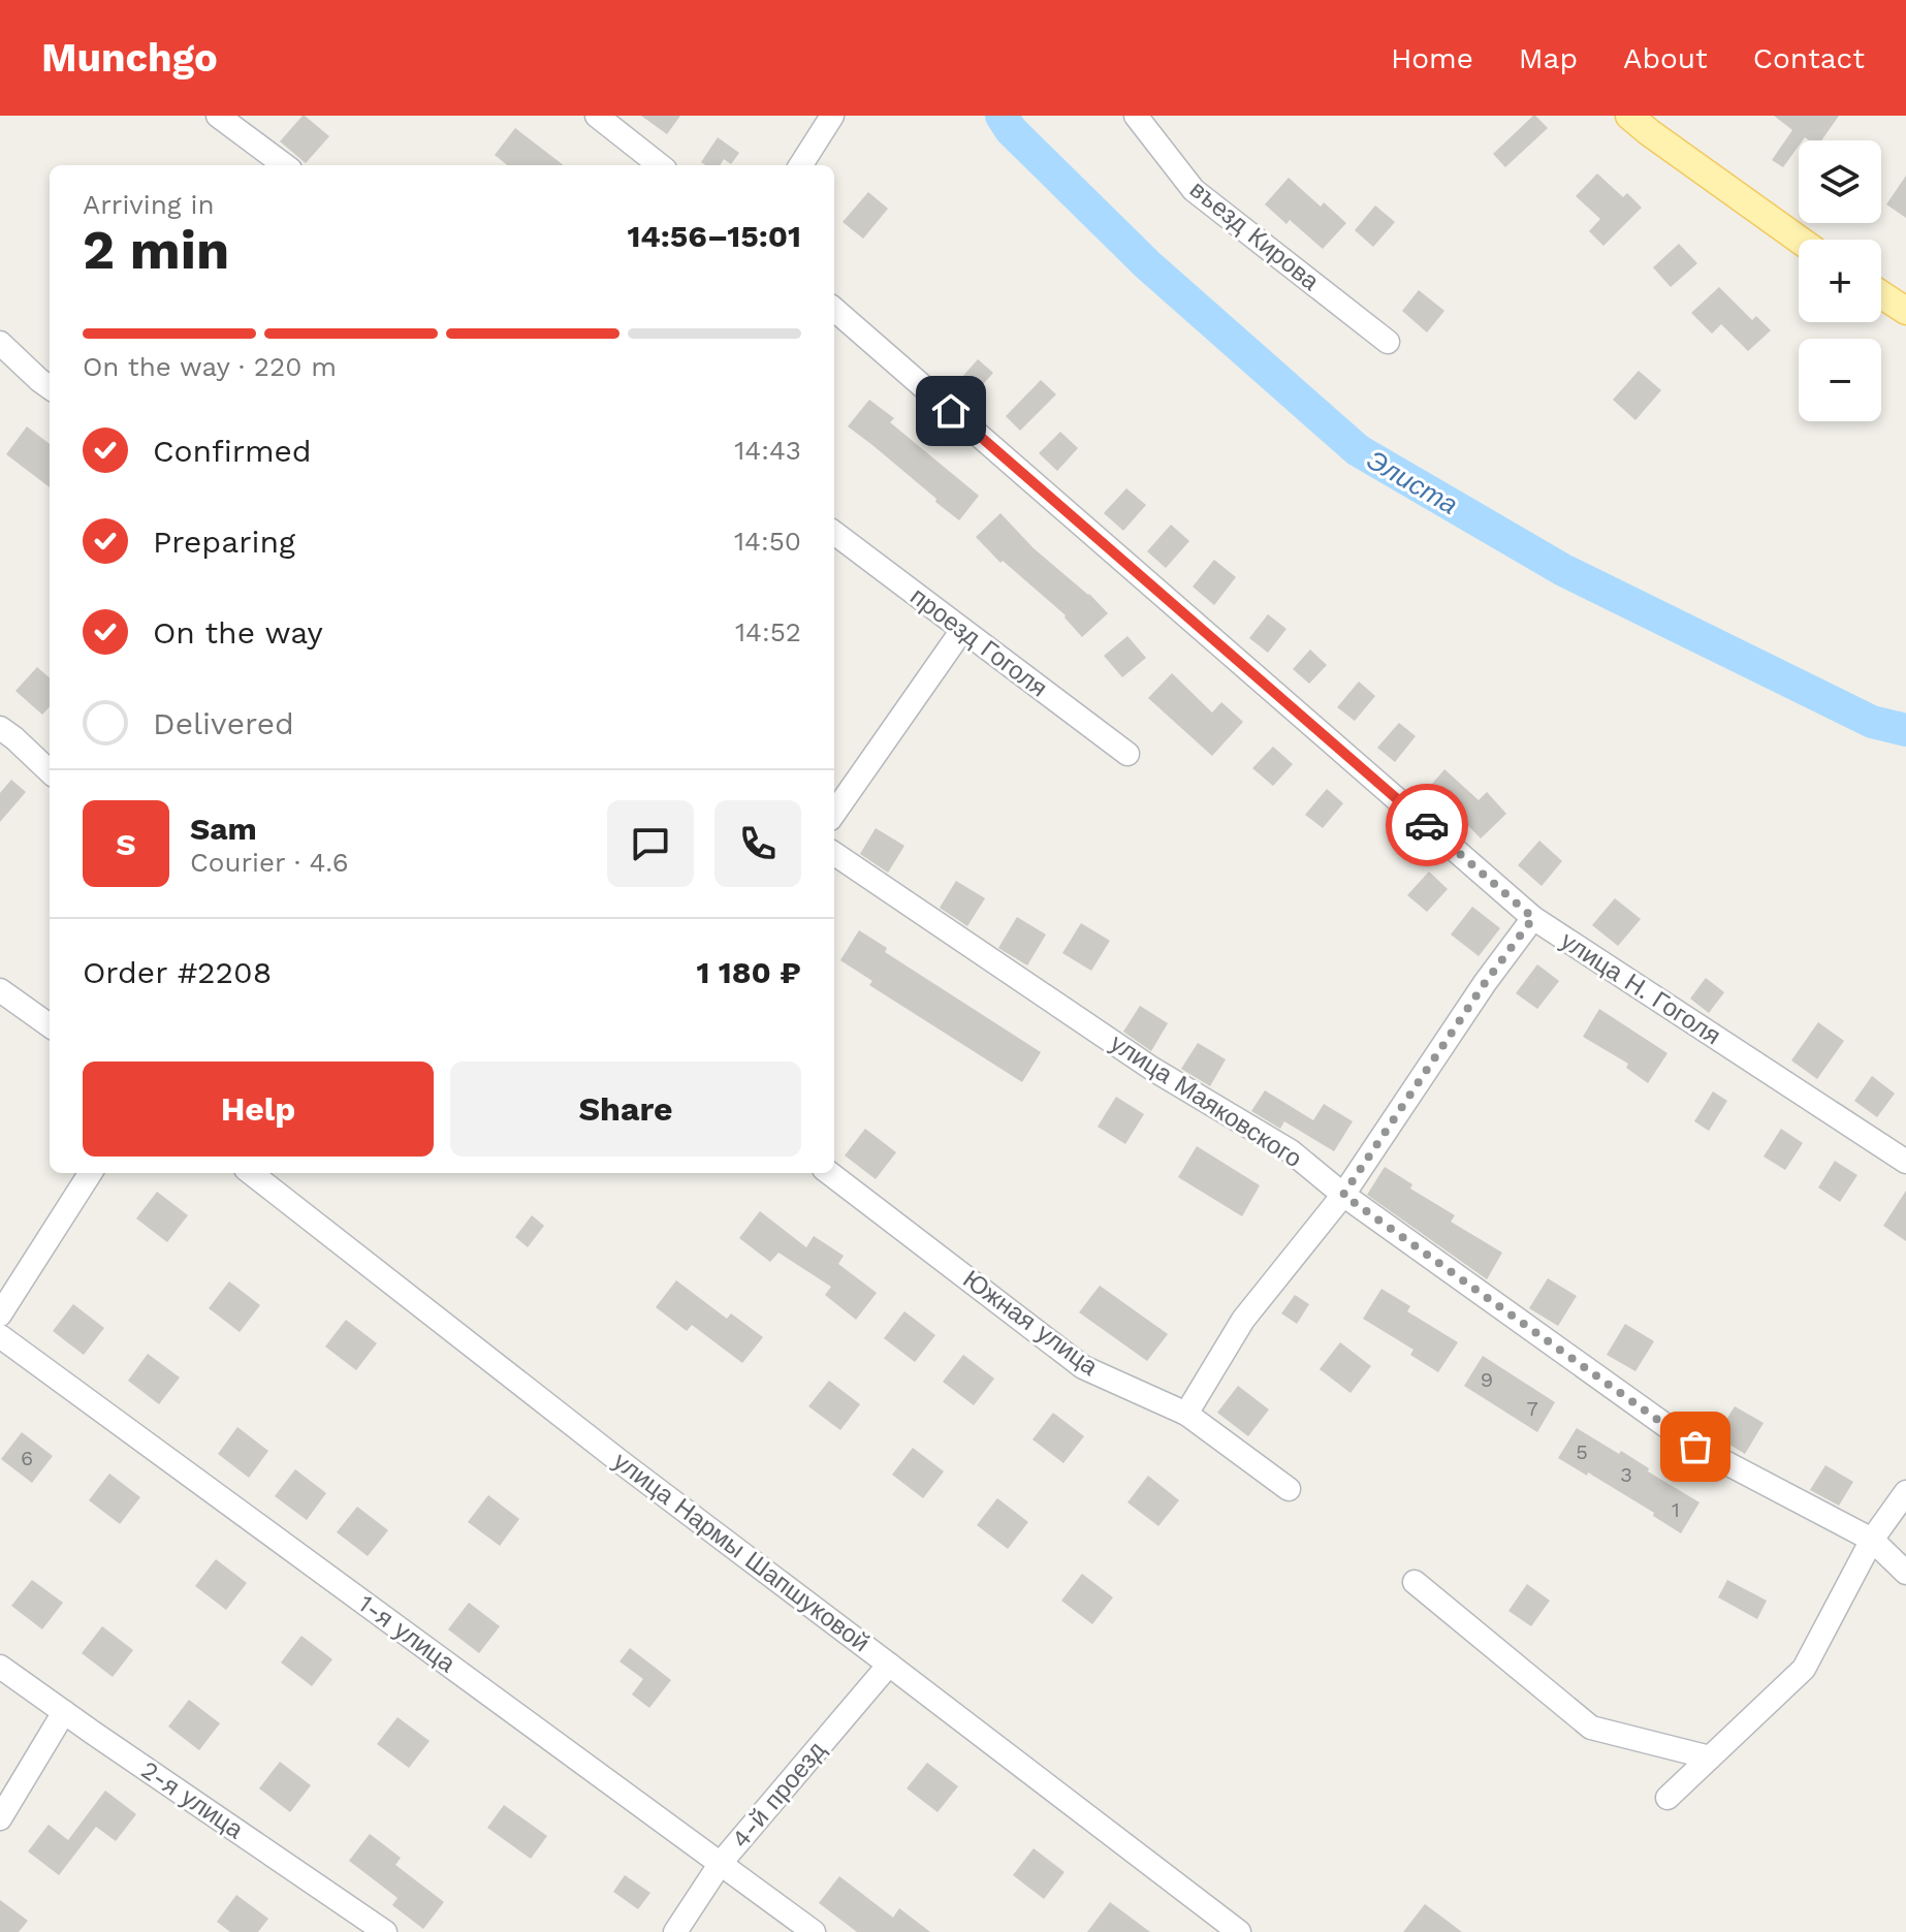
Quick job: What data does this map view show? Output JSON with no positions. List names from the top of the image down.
{
  "streets": {
    "street": [
      "въезд Кирова",
      "проезд Гоголя",
      "улица Н. Гоголя",
      "улица Маяковского",
      "Южная улица",
      "улица Нармы Шапшуковой",
      "1-я улица",
      "4-й проезд",
      "2-я улица"
    ]
  },
  "crossings": [
    ["улица Нармы Шапшуковой", "4-й проезд"],
    ["1-я улица", "4-й проезд"]
  ],
  "water": ["Элиста"],
  "house_numbers": [
    "9",
    "7",
    "5",
    "6",
    "3",
    "1"
  ],
  "page": {
    "header": "Munchgo",
    "nav": [
      "Home",
      "Map",
      "About",
      "Contact"
    ],
    "map_buttons": ["+", "−"],
    "heading": ["2 min", "Arriving in", "14:56–15:01"],
    "panel": [
      "Sam",
      "Courier · 4.6",
      "Order #2208",
      "1 180 ₽"
    ],
    "bar": "On the way · 220 m",
    "list": [
      ["Confirmed", "14:43"],
      ["Preparing", "14:50"],
      ["On the way", "14:52"],
      "Delivered"
    ],
    "round": "S",
    "buttons": ["Help", "Share"]
  }
}
